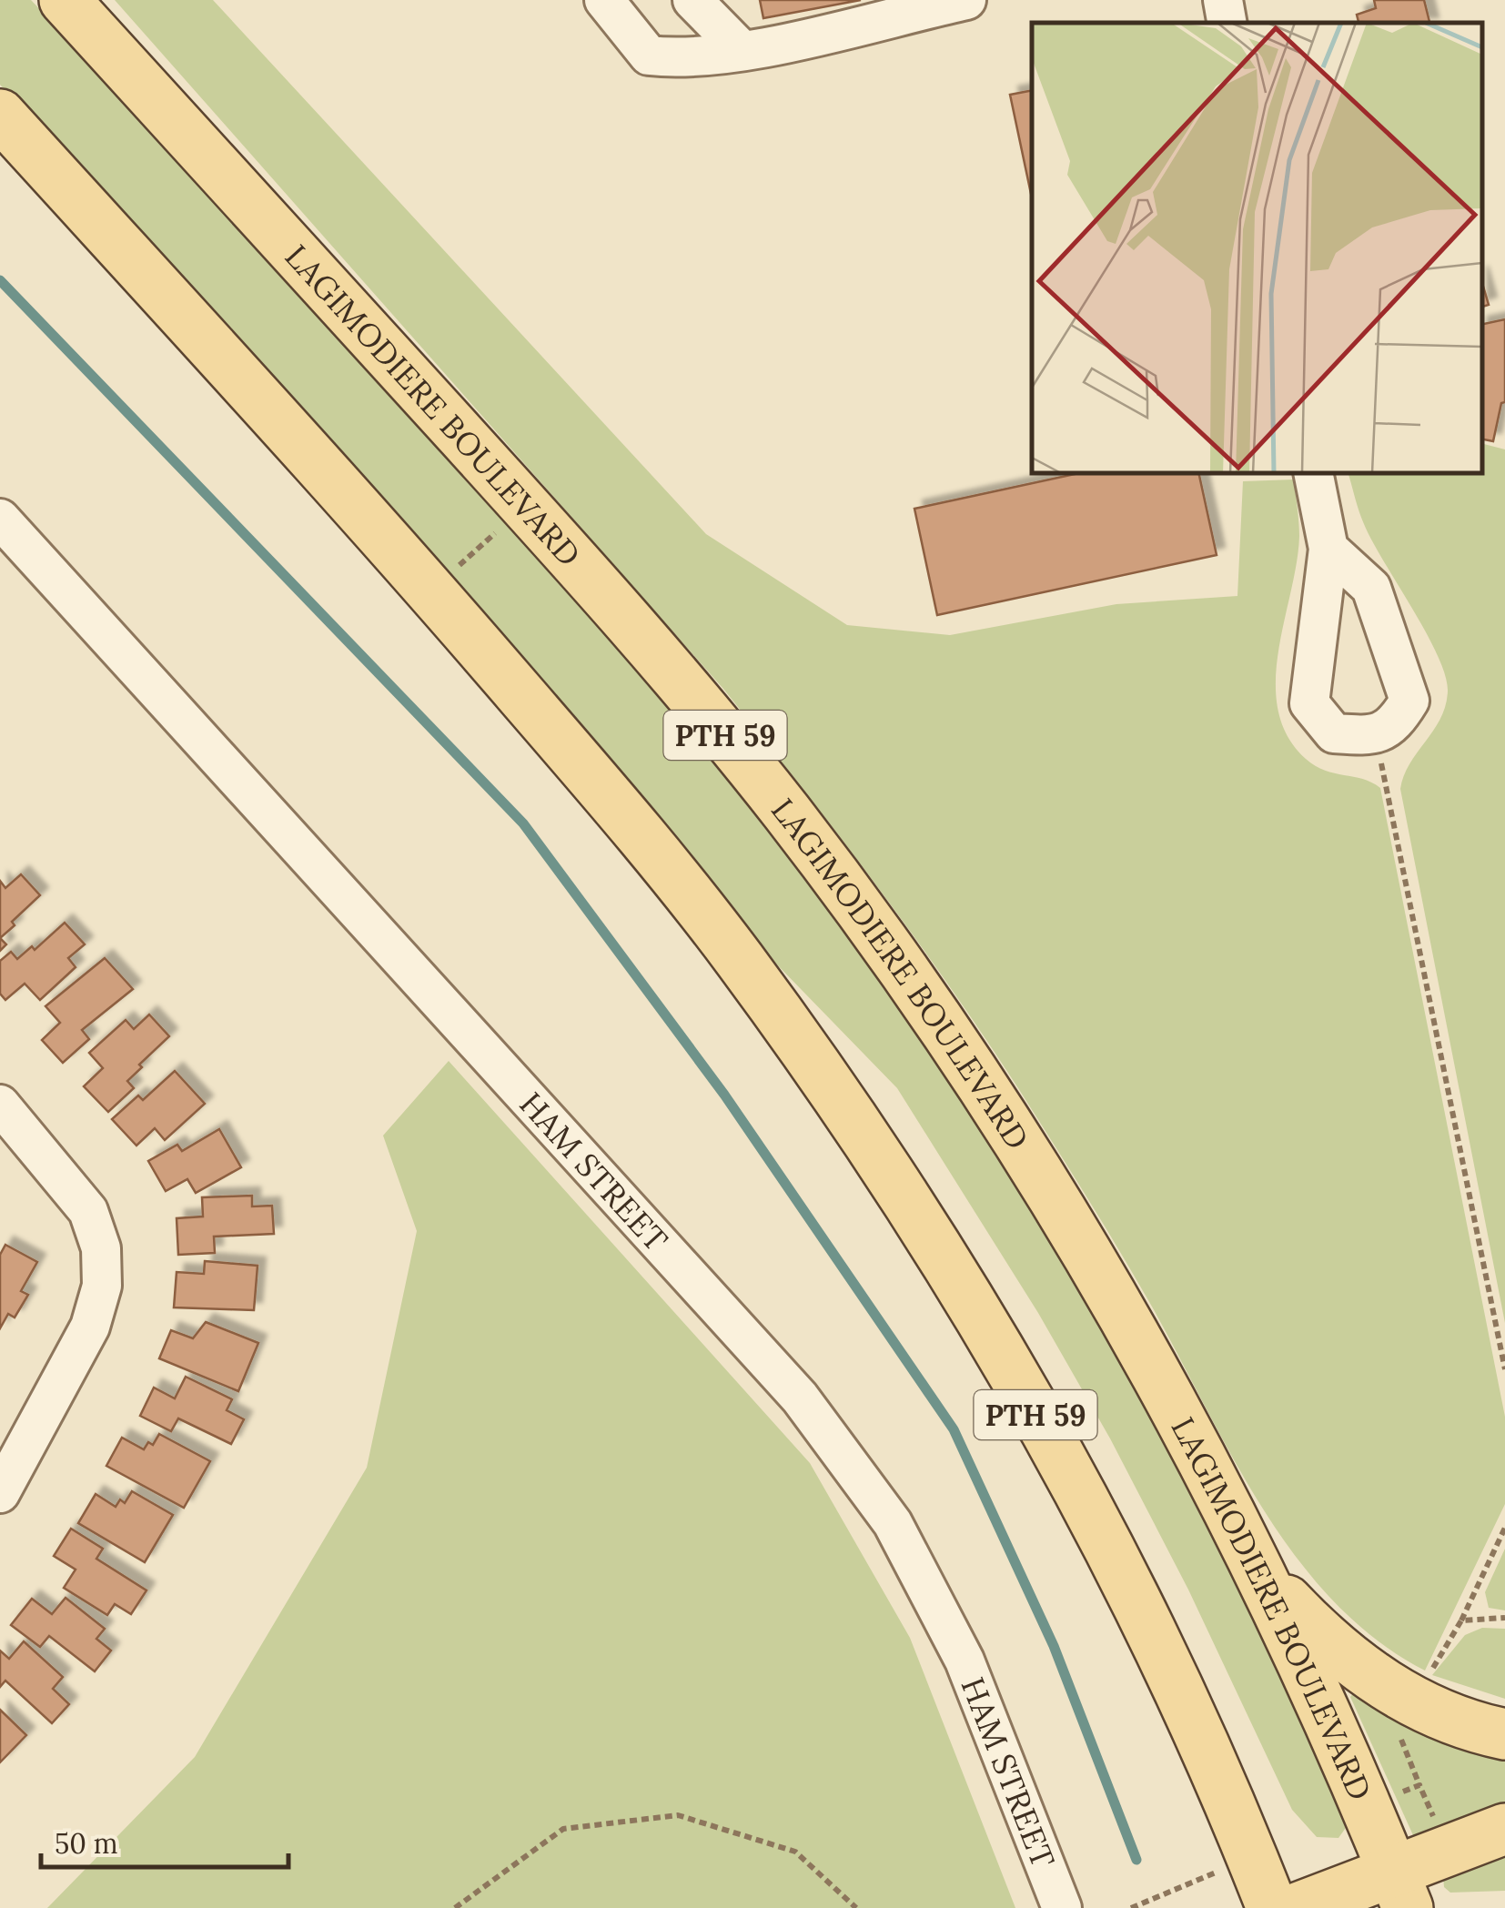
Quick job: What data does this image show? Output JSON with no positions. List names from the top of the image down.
{
  "streets": {
    "main road": ["LAGIMODIERE BOULEVARD", "PTH 59"],
    "street": ["HAM STREET"]
  },
  "scale_bar": "50 m"
}
